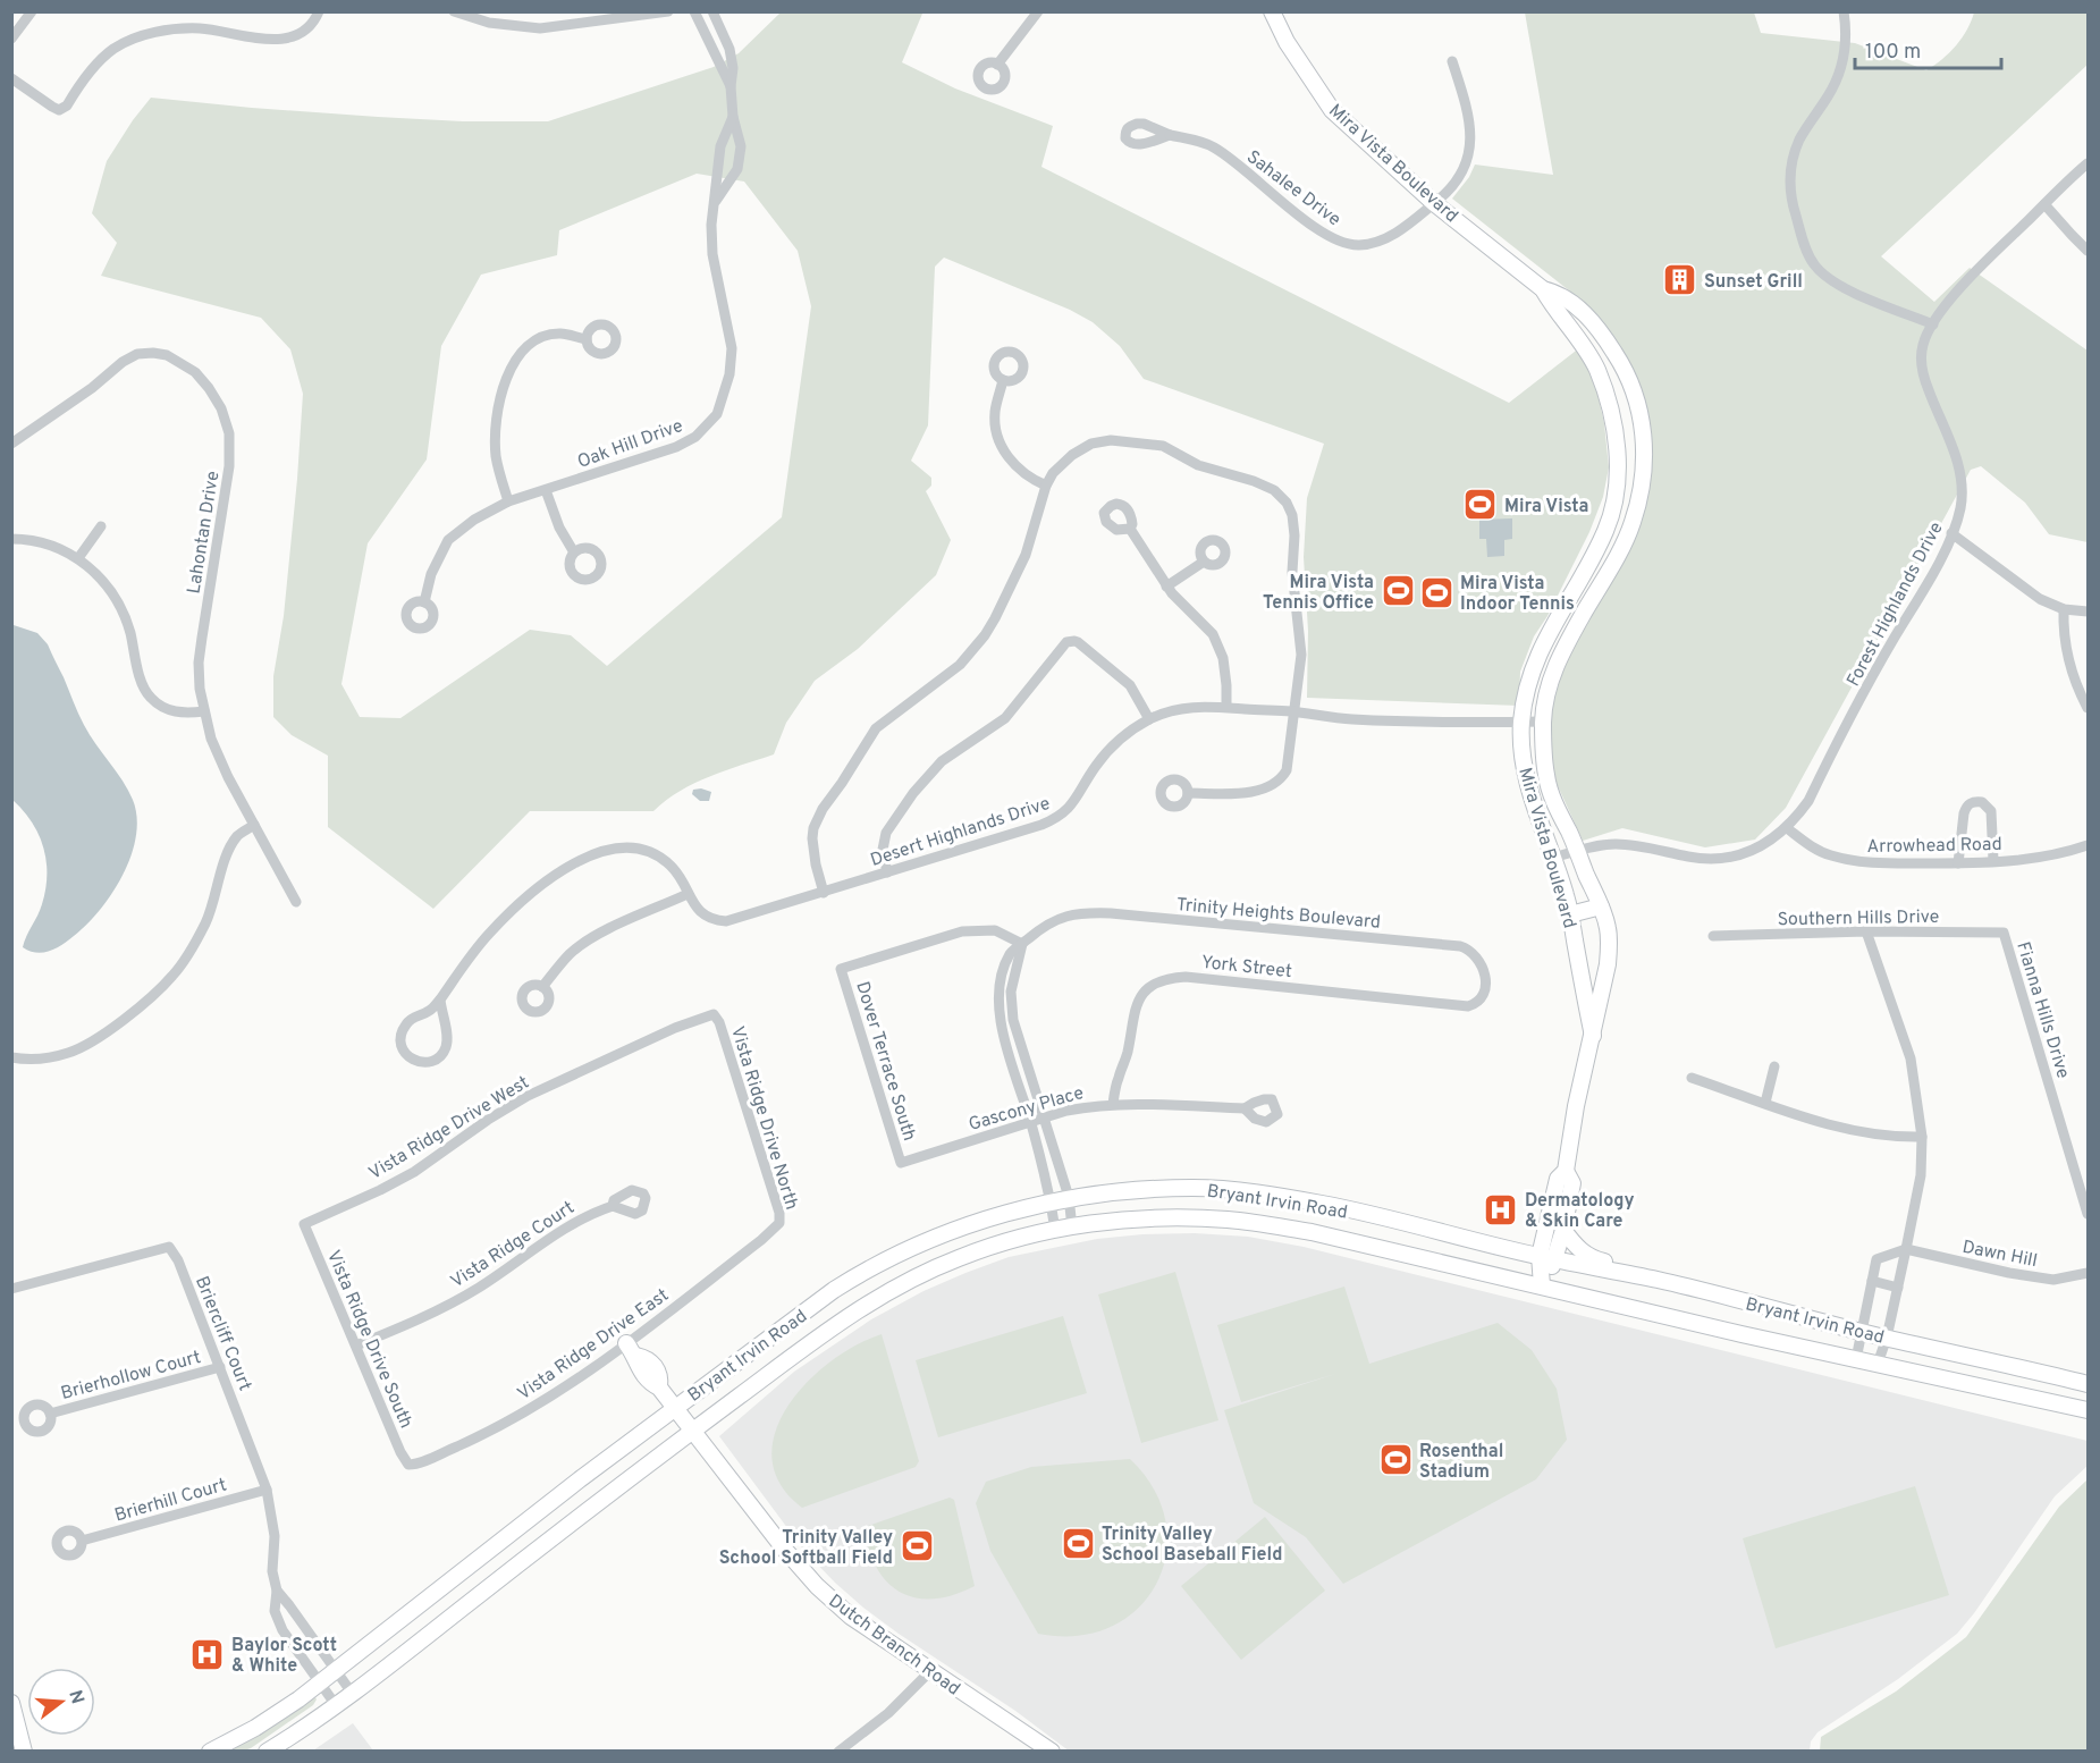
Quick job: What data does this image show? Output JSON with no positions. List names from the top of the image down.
{
  "streets": {
    "main road": ["Mira Vista Boulevard", "Bryant Irvin Road", "Dutch Branch Road"],
    "street": [
      "Sahalee Drive",
      "Oak Hill Drive",
      "Lahontan Drive",
      "Forest Highlands Drive",
      "Desert Highlands Drive",
      "Arrowhead Road",
      "Trinity Heights Boulevard",
      "Southern Hills Drive",
      "York Street",
      "Fianna Hills Drive",
      "Dover Terrace South",
      "Gascony Place",
      "Vista Ridge Drive North",
      "Vista Ridge Drive West",
      "Vista Ridge Court",
      "Dawn Hill",
      "Briercliff Court",
      "Vista Ridge Drive South",
      "Vista Ridge Drive East",
      "Brierhollow Court",
      "Brierhill Court"
    ]
  },
  "crossings": [
    ["Mira Vista Boulevard", "Sahalee Drive"],
    ["Mira Vista Boulevard", "Forest Highlands Drive"],
    ["Mira Vista Boulevard", "Desert Highlands Drive"],
    ["Mira Vista Boulevard", "Bryant Irvin Road"],
    ["Forest Highlands Drive", "Arrowhead Road"],
    ["Trinity Heights Boulevard", "York Street"],
    ["Trinity Heights Boulevard", "Dover Terrace South"],
    ["Trinity Heights Boulevard", "Gascony Place"],
    ["Trinity Heights Boulevard", "Bryant Irvin Road"],
    ["Southern Hills Drive", "Fianna Hills Drive"],
    ["York Street", "Gascony Place"],
    ["Dover Terrace South", "Gascony Place"],
    ["Vista Ridge Drive North", "Vista Ridge Drive West"],
    ["Vista Ridge Drive North", "Vista Ridge Drive East"],
    ["Vista Ridge Drive West", "Vista Ridge Drive South"],
    ["Bryant Irvin Road", "Briercliff Court"],
    ["Bryant Irvin Road", "Dutch Branch Road"],
    ["Vista Ridge Court", "Vista Ridge Drive South"],
    ["Briercliff Court", "Brierhollow Court"],
    ["Briercliff Court", "Brierhill Court"],
    ["Vista Ridge Drive South", "Vista Ridge Drive East"],
    ["Vista Ridge Drive East", "Dutch Branch Road"]
  ],
  "places": {
    "building": ["Sunset Grill"],
    "sports": [
      "Mira Vista",
      "Mira Vista Tennis Office",
      "Mira Vista Indoor Tennis",
      "Rosenthal Stadium",
      "Trinity Valley School Baseball Field",
      "Trinity Valley School Softball Field"
    ],
    "hospital": ["Dermatology & Skin Care", "Baylor Scott & White"]
  },
  "scale_bar": "100 m",
  "north": "right"
}
